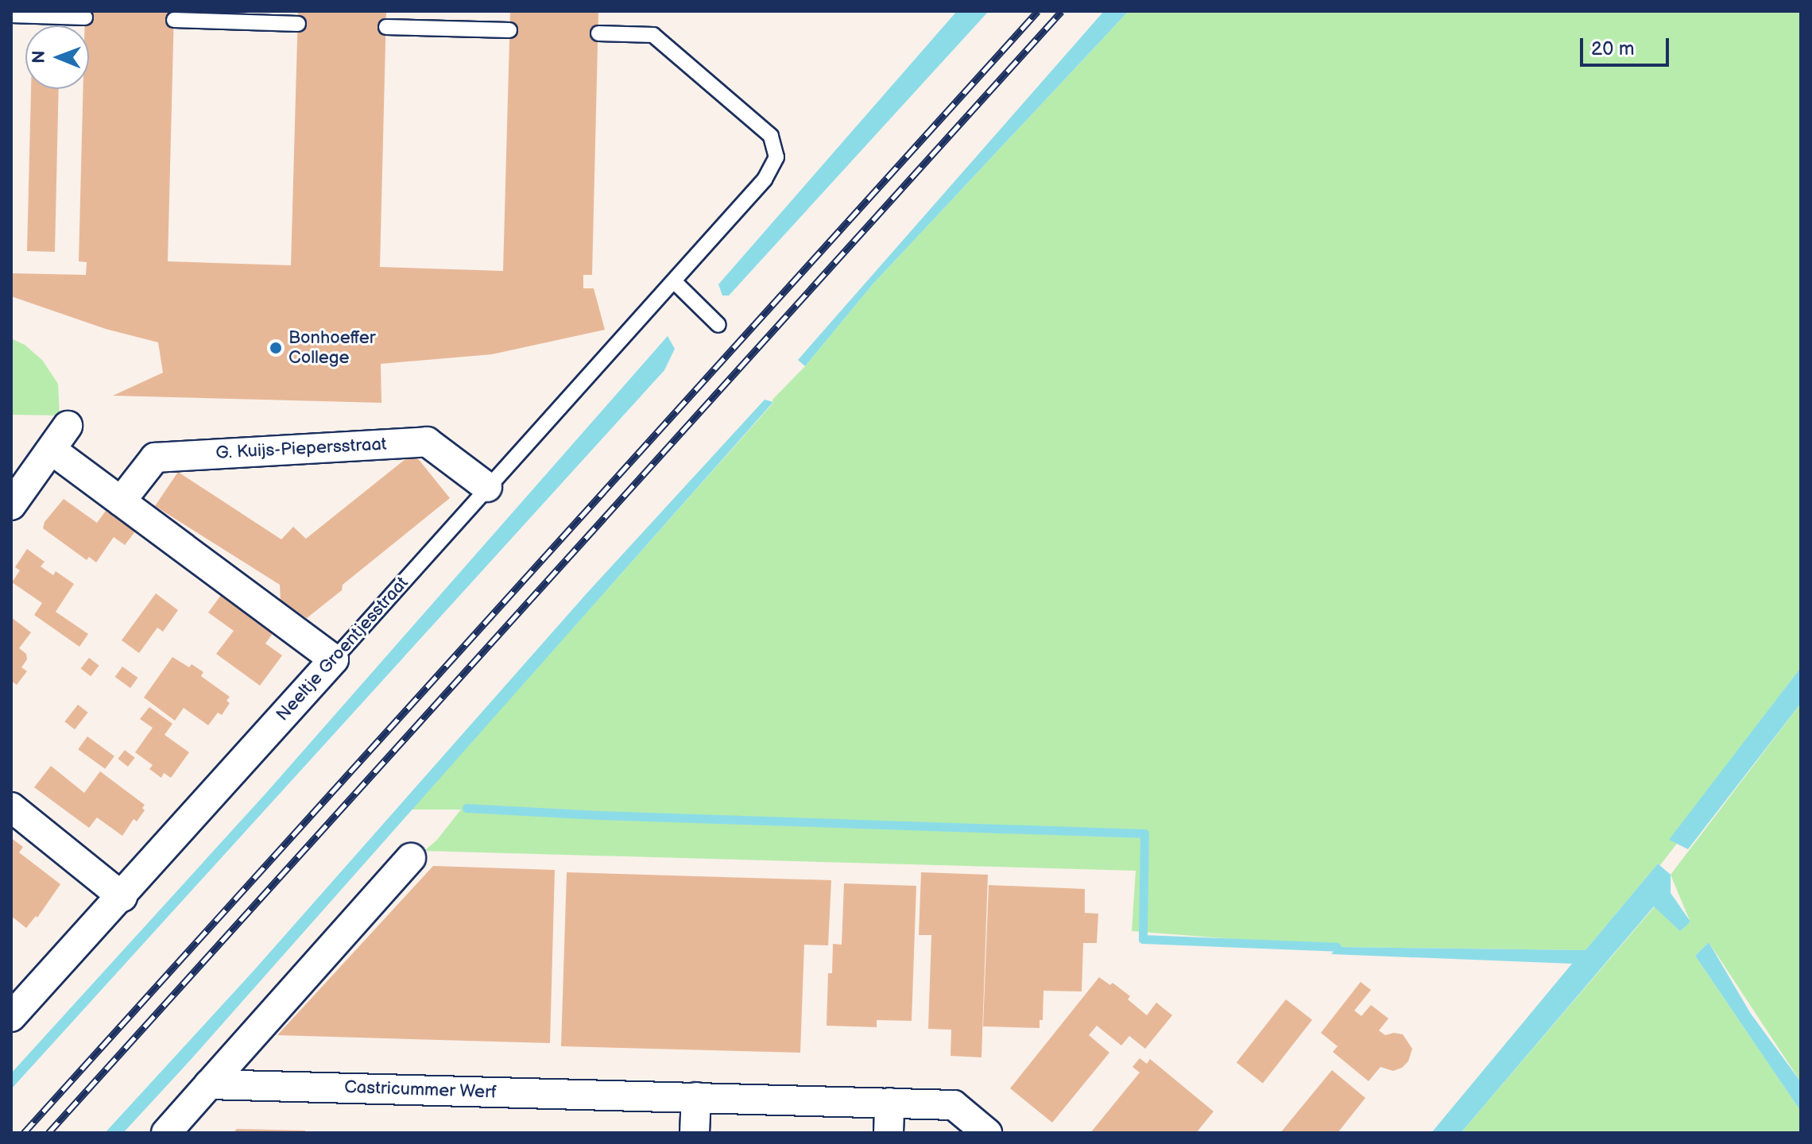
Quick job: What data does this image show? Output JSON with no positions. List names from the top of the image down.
{
  "streets": {
    "street": ["G. Kuijs-Piepersstraat", "Neeltje Groentjesstraat", "Castricummer Werf"]
  },
  "crossings": [
    ["G. Kuijs-Piepersstraat", "Neeltje Groentjesstraat"]
  ],
  "places": ["Bonhoeffer College"],
  "scale_bar": "20 m",
  "north": "left"
}
